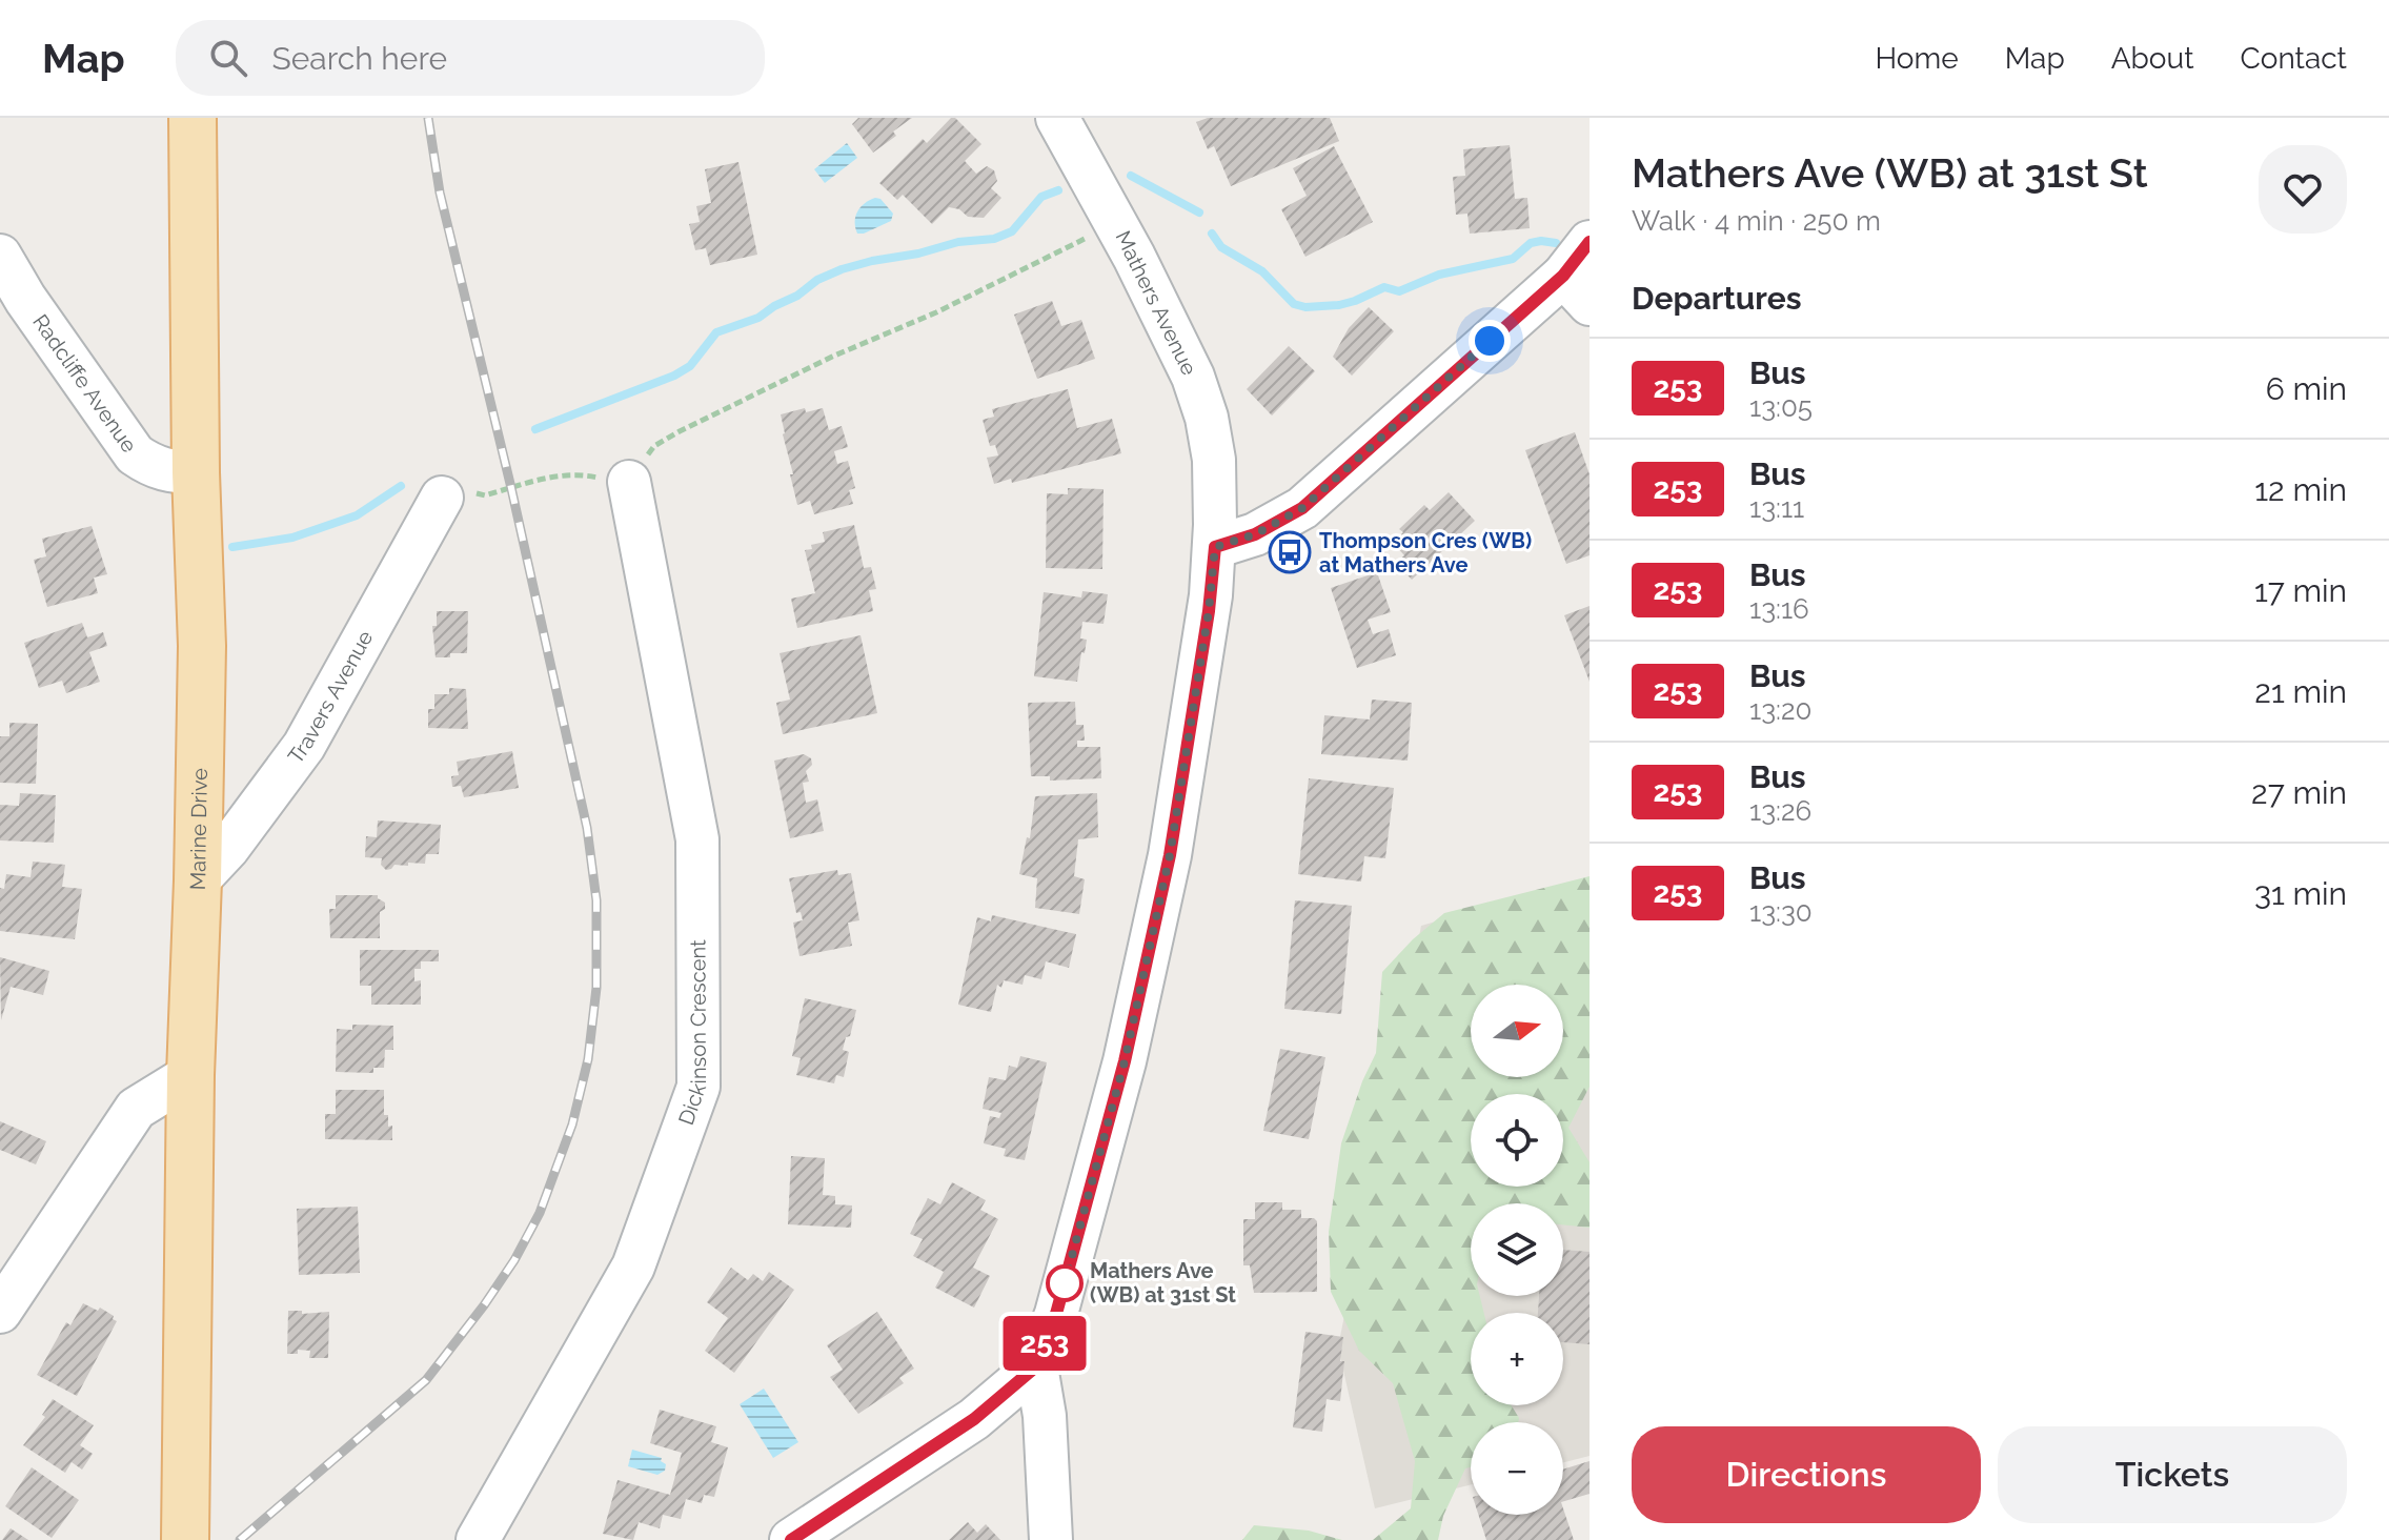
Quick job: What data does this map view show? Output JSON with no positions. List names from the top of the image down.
{
  "streets": {
    "main road": ["Marine Drive"],
    "street": [
      "Mathers Avenue",
      "Radcliffe Avenue",
      "Travers Avenue",
      "Dickinson Crescent"
    ]
  },
  "crossings": [
    ["Radcliffe Avenue", "Marine Drive"],
    ["Travers Avenue", "Marine Drive"]
  ],
  "places": {
    "bus stop": ["Thompson Cres (WB) at Mathers Ave"],
    "other": ["Mathers Ave (WB) at 31st St"]
  },
  "lines": ["bus line 253"],
  "north": "right",
  "page": {
    "header": "Map",
    "search": "Search here",
    "nav": [
      "Home",
      "Map",
      "About",
      "Contact"
    ],
    "on_map": "253",
    "heading": [
      ["Mathers Ave (WB) at 31st St", "Walk · 4 min · 250 m"],
      "Departures"
    ],
    "list": [
      {
        "mark": "253",
        "name": "Bus",
        "note": "13:05",
        "value": "6 min"
      },
      {
        "mark": "253",
        "name": "Bus",
        "note": "13:11",
        "value": "12 min"
      },
      {
        "mark": "253",
        "name": "Bus",
        "note": "13:16",
        "value": "17 min"
      },
      {
        "mark": "253",
        "name": "Bus",
        "note": "13:20",
        "value": "21 min"
      },
      {
        "mark": "253",
        "name": "Bus",
        "note": "13:26",
        "value": "27 min"
      },
      {
        "mark": "253",
        "name": "Bus",
        "note": "13:30",
        "value": "31 min"
      }
    ],
    "map_buttons": ["+", "−"],
    "buttons": ["Directions", "Tickets"]
  }
}
